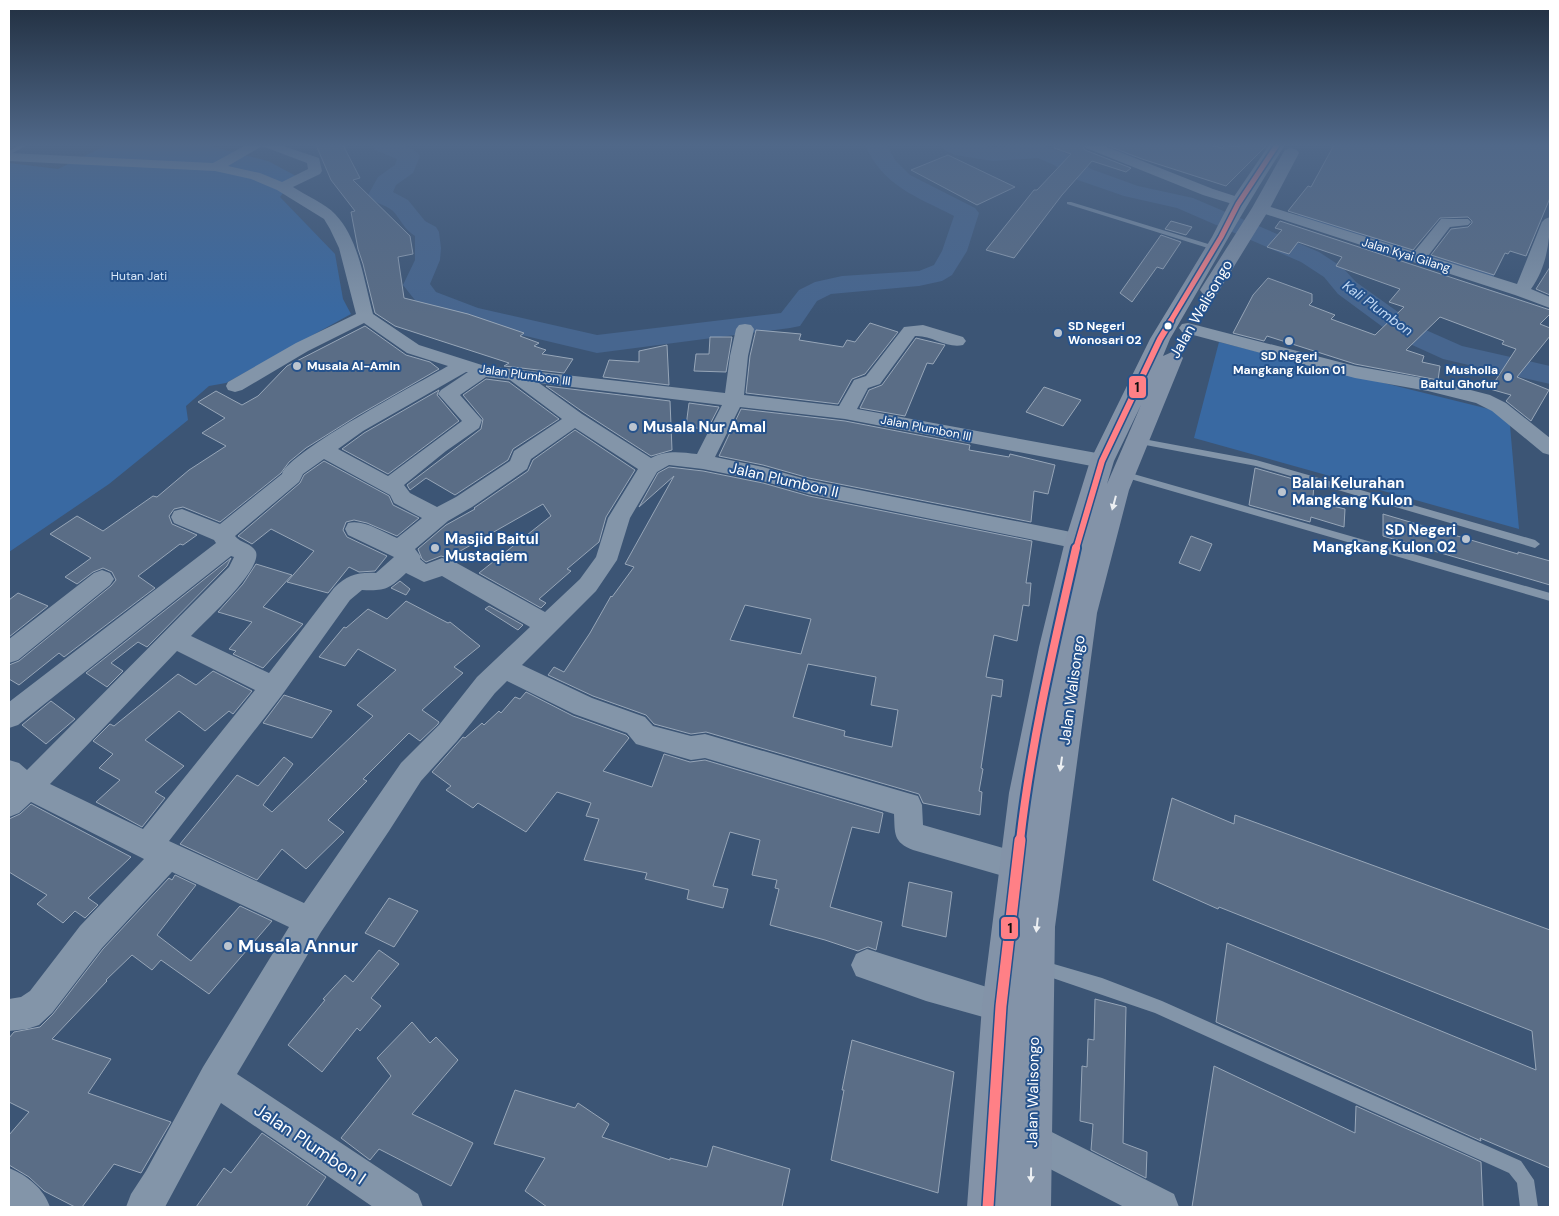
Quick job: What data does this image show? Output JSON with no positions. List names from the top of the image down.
{
  "streets": {
    "highway": ["Jalan Walisongo"],
    "street": [
      "Jalan Kyai Gilang",
      "Jalan Plumbon III",
      "Jalan Plumbon II",
      "Jalan Plumbon I"
    ]
  },
  "crossings": [
    ["Jalan Kyai Gilang", "Jalan Walisongo"],
    ["Jalan Walisongo", "Jalan Plumbon III"]
  ],
  "water": ["Kali Plumbon"],
  "parks": ["Hutan Jati"],
  "places": [
    "SD Negeri Wonosari 02",
    "SD Negeri Mangkang Kulon 01",
    "Musala Al-Amin",
    "Musholla Baitul Ghofur",
    "Musala Nur Amal",
    "Balai Kelurahan Mangkang Kulon",
    "SD Negeri Mangkang Kulon 02",
    "Masjid Baitul Mustaqiem",
    "Musala Annur"
  ],
  "lines": ["transit line 1"]
}
